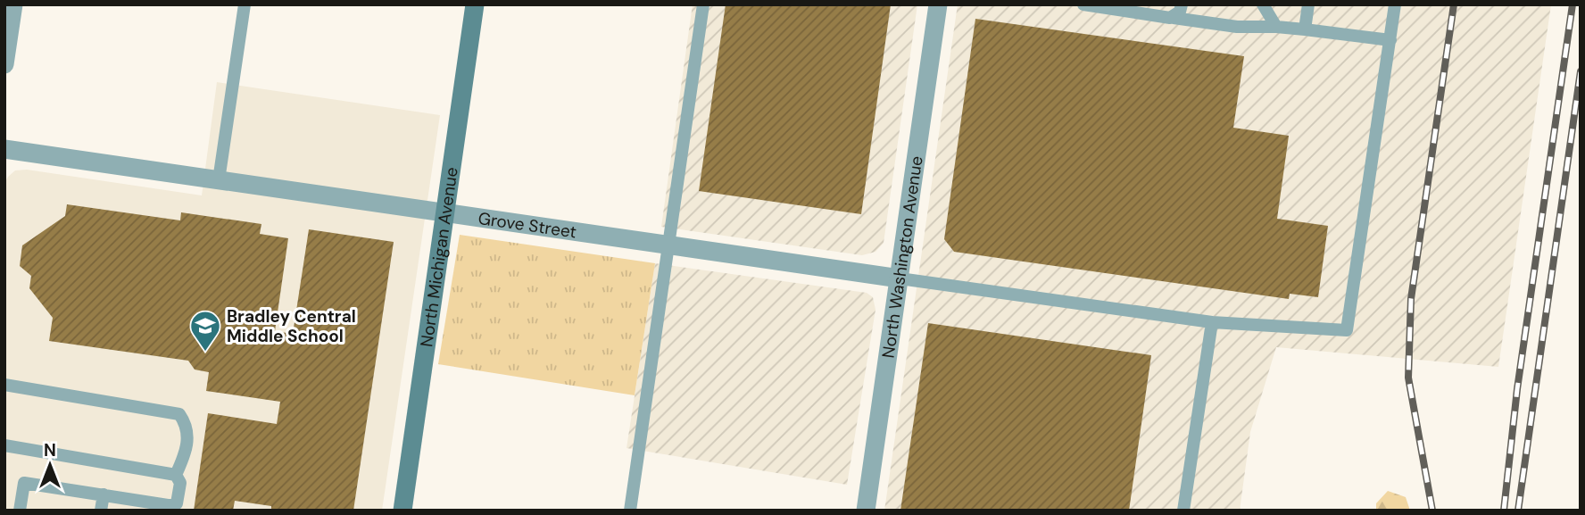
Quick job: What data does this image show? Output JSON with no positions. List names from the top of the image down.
{
  "streets": {
    "street": ["Grove Street", "North Michigan Avenue", "North Washington Avenue"]
  },
  "crossings": [
    ["Grove Street", "North Michigan Avenue"],
    ["Grove Street", "North Washington Avenue"]
  ],
  "places": {
    "school or university": ["Bradley Central Middle School"]
  },
  "north": "top"
}
